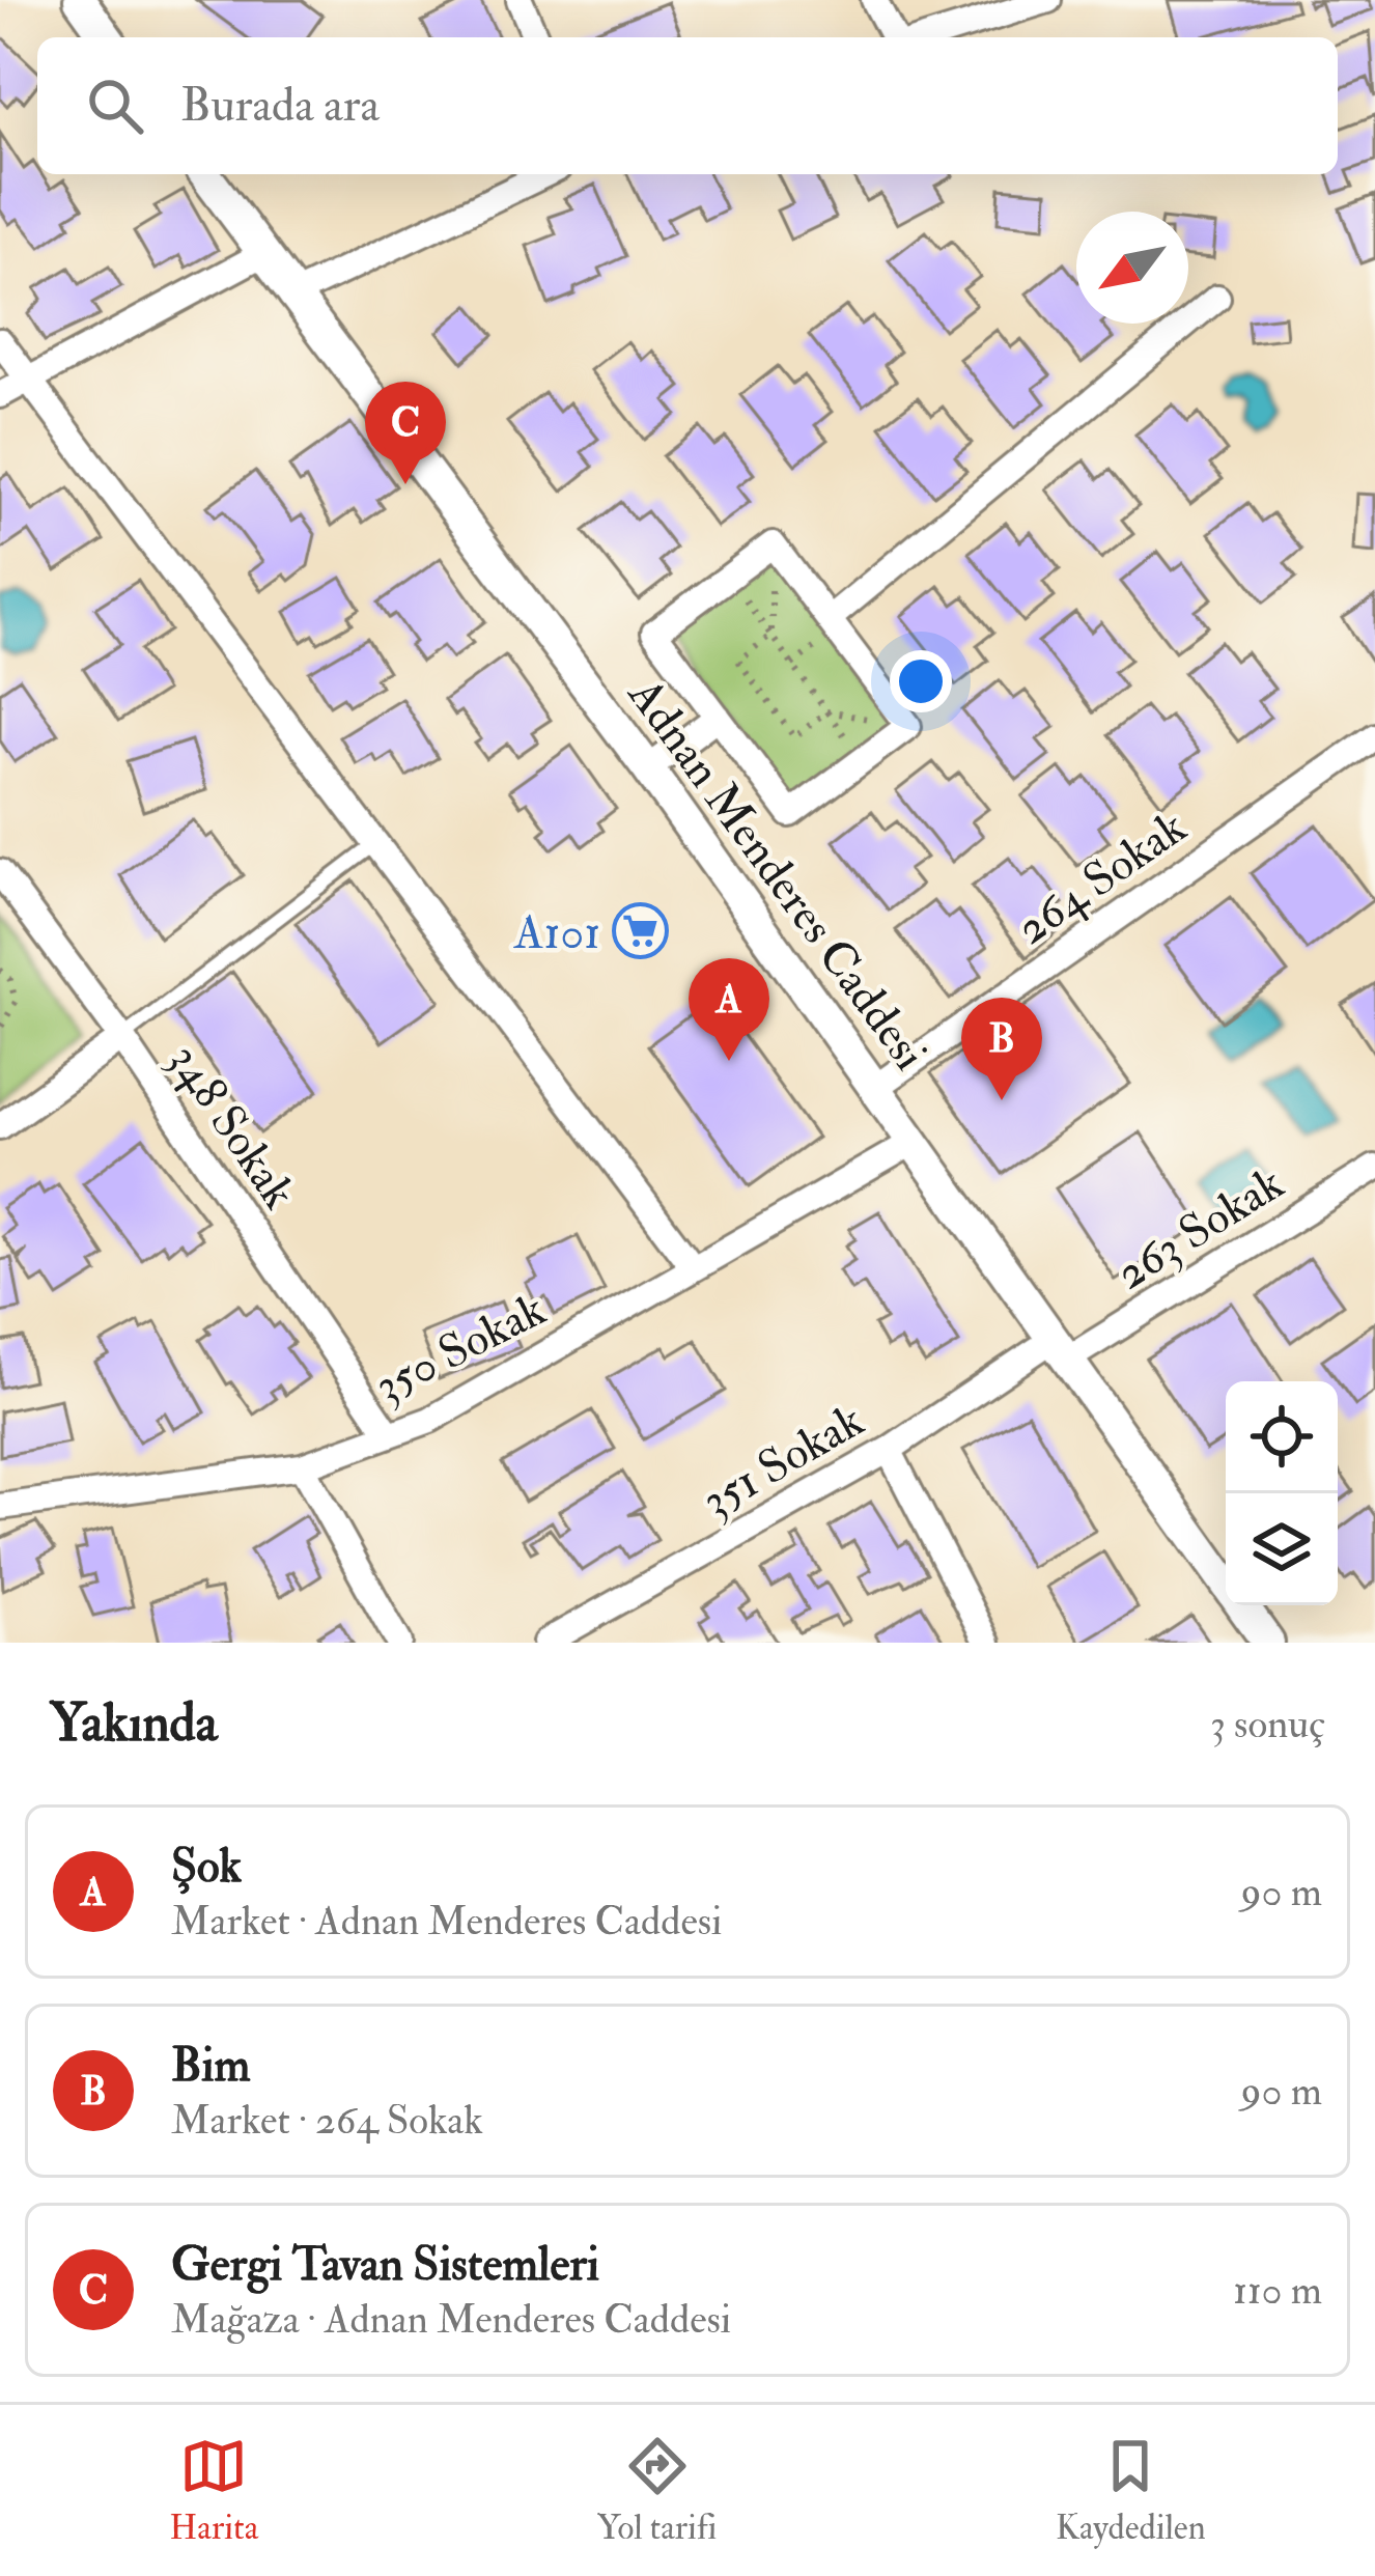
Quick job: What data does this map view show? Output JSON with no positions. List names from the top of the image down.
{
  "streets": {
    "street": [
      "Adnan Menderes Caddesi",
      "264 Sokak",
      "348 Sokak",
      "263 Sokak",
      "350 Sokak",
      "351 Sokak"
    ]
  },
  "crossings": [
    ["Adnan Menderes Caddesi", "264 Sokak"],
    ["Adnan Menderes Caddesi", "263 Sokak"],
    ["Adnan Menderes Caddesi", "350 Sokak"],
    ["Adnan Menderes Caddesi", "351 Sokak"],
    ["348 Sokak", "350 Sokak"],
    ["263 Sokak", "351 Sokak"]
  ],
  "places": {
    "supermarket": ["A101"]
  },
  "north": "bottom left",
  "page": {
    "search": "Burada ara",
    "pins": ["C", "A", "B"],
    "heading": ["Yakında", "3 sonuç"],
    "list": [
      {
        "mark": "A",
        "name": "Şok",
        "note": "Market · Adnan Menderes Caddesi",
        "value": "90 m"
      },
      {
        "mark": "B",
        "name": "Bim",
        "note": "Market · 264 Sokak",
        "value": "90 m"
      },
      {
        "mark": "C",
        "name": "Gergi Tavan Sistemleri",
        "note": "Mağaza · Adnan Menderes Caddesi",
        "value": "110 m"
      }
    ],
    "nav": ["Harita", "Yol tarifi", "Kaydedilen"]
  }
}
